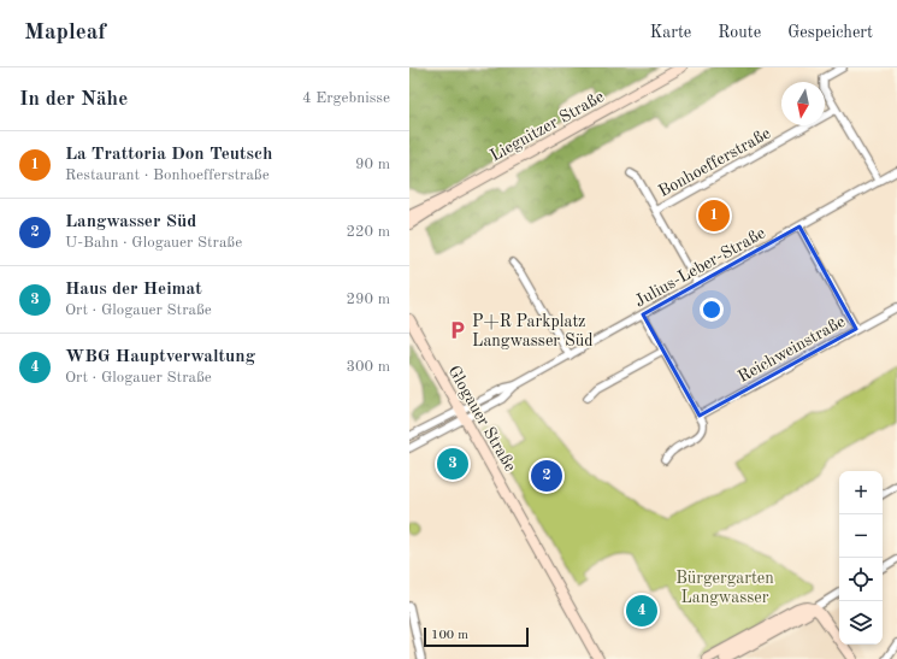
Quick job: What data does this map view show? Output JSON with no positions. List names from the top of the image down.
{
  "streets": {
    "street": [
      "Liegnitzer Straße",
      "Bonhoefferstraße",
      "Julius-Leber-Straße",
      "Reichweinstraße",
      "Glogauer Straße"
    ]
  },
  "crossings": [
    ["Bonhoefferstraße", "Julius-Leber-Straße"],
    ["Julius-Leber-Straße", "Glogauer Straße"]
  ],
  "parks": ["Bürgergarten Langwasser"],
  "places": {
    "parking": ["P+R Parkplatz Langwasser Süd"]
  },
  "scale_bar": "100 m",
  "north": "bottom",
  "page": {
    "header": "Mapleaf",
    "nav": ["Karte", "Route", "Gespeichert"],
    "heading": ["In der Nähe", "4 Ergebnisse"],
    "list": [
      {
        "mark": "1",
        "name": "La Trattoria Don Teutsch",
        "note": "Restaurant · Bonhoefferstraße",
        "value": "90 m"
      },
      {
        "mark": "2",
        "name": "Langwasser Süd",
        "note": "U-Bahn · Glogauer Straße",
        "value": "220 m"
      },
      {
        "mark": "3",
        "name": "Haus der Heimat",
        "note": "Ort · Glogauer Straße",
        "value": "290 m"
      },
      {
        "mark": "4",
        "name": "WBG Hauptverwaltung",
        "note": "Ort · Glogauer Straße",
        "value": "300 m"
      }
    ],
    "pins": [
      "1",
      "3",
      "2",
      "4"
    ],
    "map_buttons": ["+", "−"],
    "scale": "100 m"
  }
}
